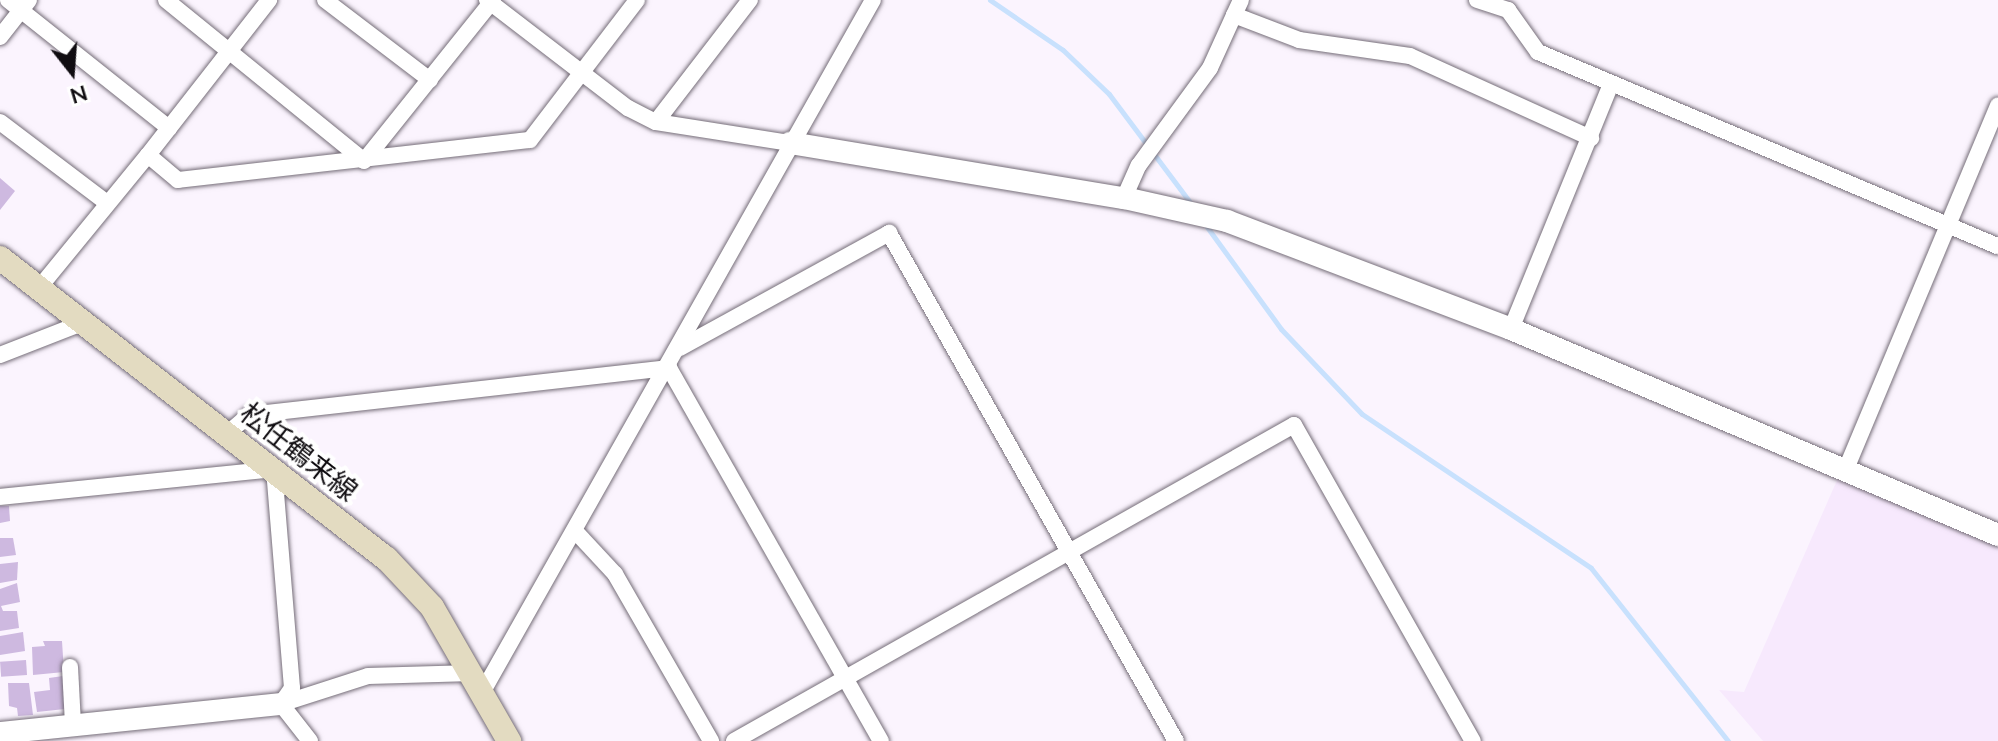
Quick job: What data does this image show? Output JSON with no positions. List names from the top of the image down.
{
  "streets": {
    "main road": ["松任鶴来線"]
  },
  "north": "bottom"
}
